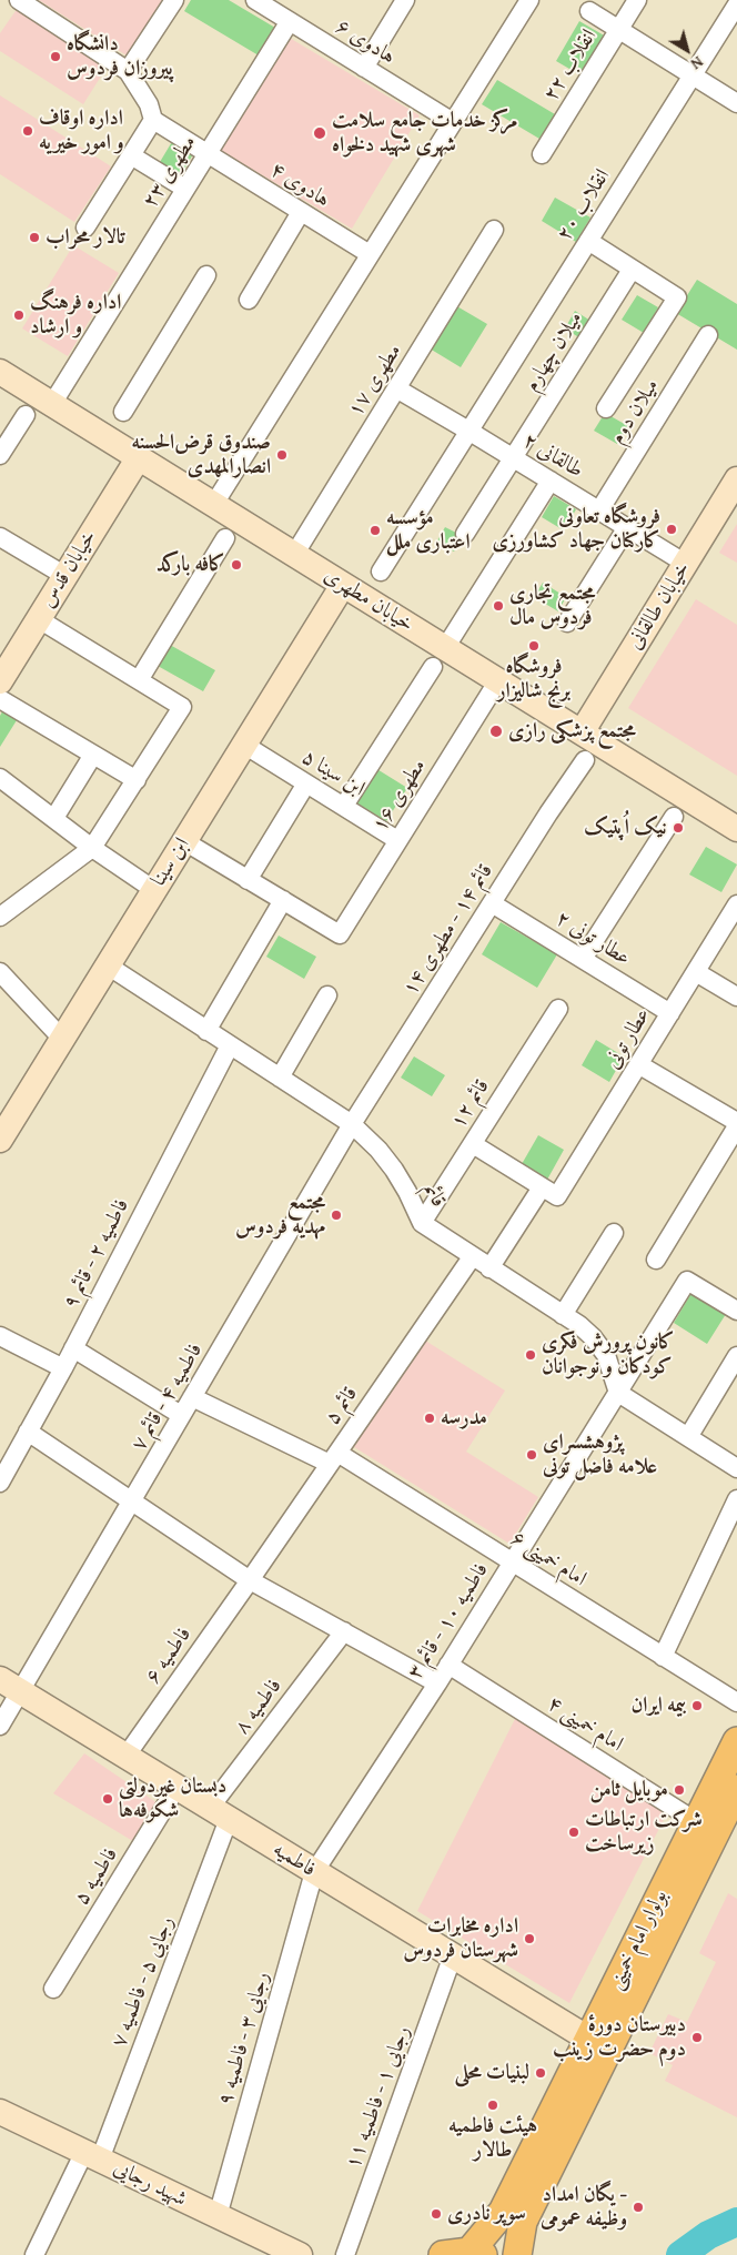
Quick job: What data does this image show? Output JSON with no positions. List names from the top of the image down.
{
  "streets": {
    "main road": ["بولوار امام خمینی"],
    "street": [
      "هادوی ۶",
      "انقلاب ۲۲",
      "مطهری ۲۳",
      "هادوی ۴",
      "انقلاب ۲۰",
      "میلان چهارم",
      "مطهری ۱۷",
      "میلان دوم",
      "طالقانی ۲",
      "خیابان قدس",
      "خیابان مطهری",
      "خیابان طالقانی",
      "ابن سینا ۵",
      "مطهری ۱۶",
      "ابن سینا",
      "قائم ۱۴ - مطهری ۱۴",
      "عطار تونی ۲",
      "عطار تونی",
      "قائم ۱۲",
      "قائم",
      "فاطمیه ۲ - قائم ۹",
      "فاطمیه ۴ - قائم ۷",
      "قائم ۵",
      "امام خمینی ۶",
      "فاطمیه ۱۰ - قائم ۳",
      "فاطمیه ۶",
      "فاطمیه ۸",
      "امام خمینی ۴",
      "فاطمیه",
      "فاطمیه ۵",
      "رجایی ۵ - فاطمیه ۷",
      "رجایی ۳ - فاطمیه ۹",
      "رجایی ۱ - فاطمیه ۱۱",
      "شهید رجایی"
    ]
  },
  "crossings": [
    ["هادوی ۶", "مطهری ۲۳"],
    ["مطهری ۲۳", "هادوی ۴"],
    ["مطهری ۲۳", "خیابان مطهری"],
    ["انقلاب ۲۰", "طالقانی ۲"],
    ["میلان چهارم", "طالقانی ۲"],
    ["مطهری ۱۷", "طالقانی ۲"],
    ["مطهری ۱۷", "خیابان مطهری"],
    ["میلان دوم", "طالقانی ۲"],
    ["طالقانی ۲", "خیابان طالقانی"],
    ["خیابان قدس", "خیابان مطهری"],
    ["خیابان مطهری", "خیابان طالقانی"],
    ["خیابان مطهری", "مطهری ۱۶"],
    ["خیابان مطهری", "ابن سینا"],
    ["ابن سینا ۵", "مطهری ۱۶"],
    ["ابن سینا ۵", "ابن سینا"],
    ["ابن سینا", "قائم"],
    ["قائم ۱۴ - مطهری ۱۴", "عطار تونی ۲"],
    ["قائم ۱۴ - مطهری ۱۴", "قائم"],
    ["قائم ۱۴ - مطهری ۱۴", "فاطمیه ۴ - قائم ۷"],
    ["عطار تونی ۲", "عطار تونی"],
    ["قائم ۱۲", "قائم"],
    ["قائم", "فاطمیه ۲ - قائم ۹"],
    ["قائم", "فاطمیه ۴ - قائم ۷"],
    ["قائم", "قائم ۵"],
    ["قائم", "فاطمیه ۱۰ - قائم ۳"],
    ["فاطمیه ۴ - قائم ۷", "امام خمینی ۶"],
    ["فاطمیه ۴ - قائم ۷", "فاطمیه"],
    ["قائم ۵", "امام خمینی ۶"],
    ["قائم ۵", "فاطمیه ۶"],
    ["امام خمینی ۶", "فاطمیه ۱۰ - قائم ۳"],
    ["فاطمیه ۱۰ - قائم ۳", "امام خمینی ۴"],
    ["فاطمیه ۱۰ - قائم ۳", "فاطمیه"],
    ["فاطمیه ۱۰ - قائم ۳", "رجایی ۳ - فاطمیه ۹"],
    ["فاطمیه ۶", "فاطمیه"],
    ["فاطمیه ۸", "فاطمیه"],
    ["فاطمیه ۸", "رجایی ۵ - فاطمیه ۷"],
    ["امام خمینی ۴", "بولوار امام خمینی"],
    ["فاطمیه", "فاطمیه ۵"],
    ["فاطمیه", "بولوار امام خمینی"],
    ["فاطمیه", "رجایی ۵ - فاطمیه ۷"],
    ["فاطمیه", "رجایی ۳ - فاطمیه ۹"],
    ["فاطمیه", "رجایی ۱ - فاطمیه ۱۱"],
    ["رجایی ۵ - فاطمیه ۷", "شهید رجایی"],
    ["رجایی ۳ - فاطمیه ۹", "شهید رجایی"]
  ],
  "places": [
    "دانشگاه پیروزان فردوس",
    "اداره اوقاف و امور خیریه",
    "مرکز خدمات جامع سلامت شهری شهید دلخواه",
    "تالار محراب",
    "اداره فرهنگ و ارشاد",
    "صندوق قرض‌الحسنه انصارالمهدی",
    "فروشگاه تعاونی کارکنان جهاد کشاورزی",
    "مؤسسه اعتباری ملل",
    "کافه بارکد",
    "مجتمع تجاری فردوس مال",
    "فروشگاه برنج شالیزار",
    "مجتمع پزشکی رازی",
    "نیک اُپتیک",
    "مجتمع مهدیه فردوس",
    "کانون پرورش فکری کودکان و نوجوانان",
    "مدرسه",
    "پژوهشسرای علامه فاضل تونی",
    "بیمه ایران",
    "موبایل ثامن",
    "دبستان غیردولتی شکوفه‌ها",
    "شرکت ارتباطات زیرساخت",
    "اداره مخابرات شهرستان فردوس",
    "دبیرستان دورهٔ دوم حضرت زینب",
    "لبنیات محلی",
    "هيئت فاطمیه طالار",
    "یگان امداد - وظیفه عمومی",
    "سوپر نادری"
  ],
  "north": "bottom right"
}
